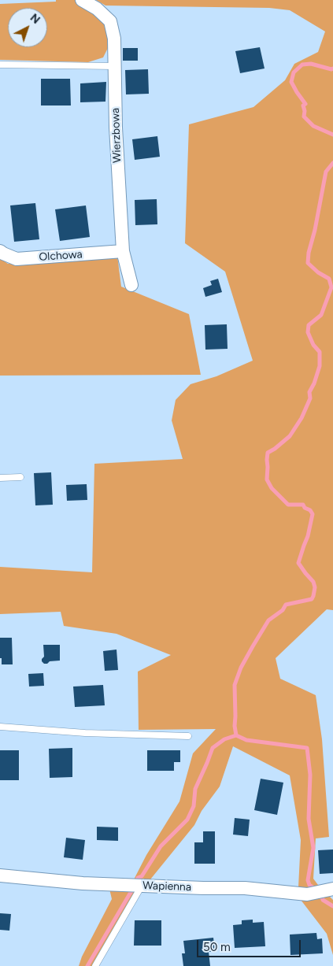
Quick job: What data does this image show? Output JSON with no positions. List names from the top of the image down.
{
  "streets": {
    "street": ["Wierzbowa", "Olchowa", "Wapienna"]
  },
  "crossings": [
    ["Wierzbowa", "Olchowa"]
  ],
  "scale_bar": "50 m",
  "north": "top right"
}
